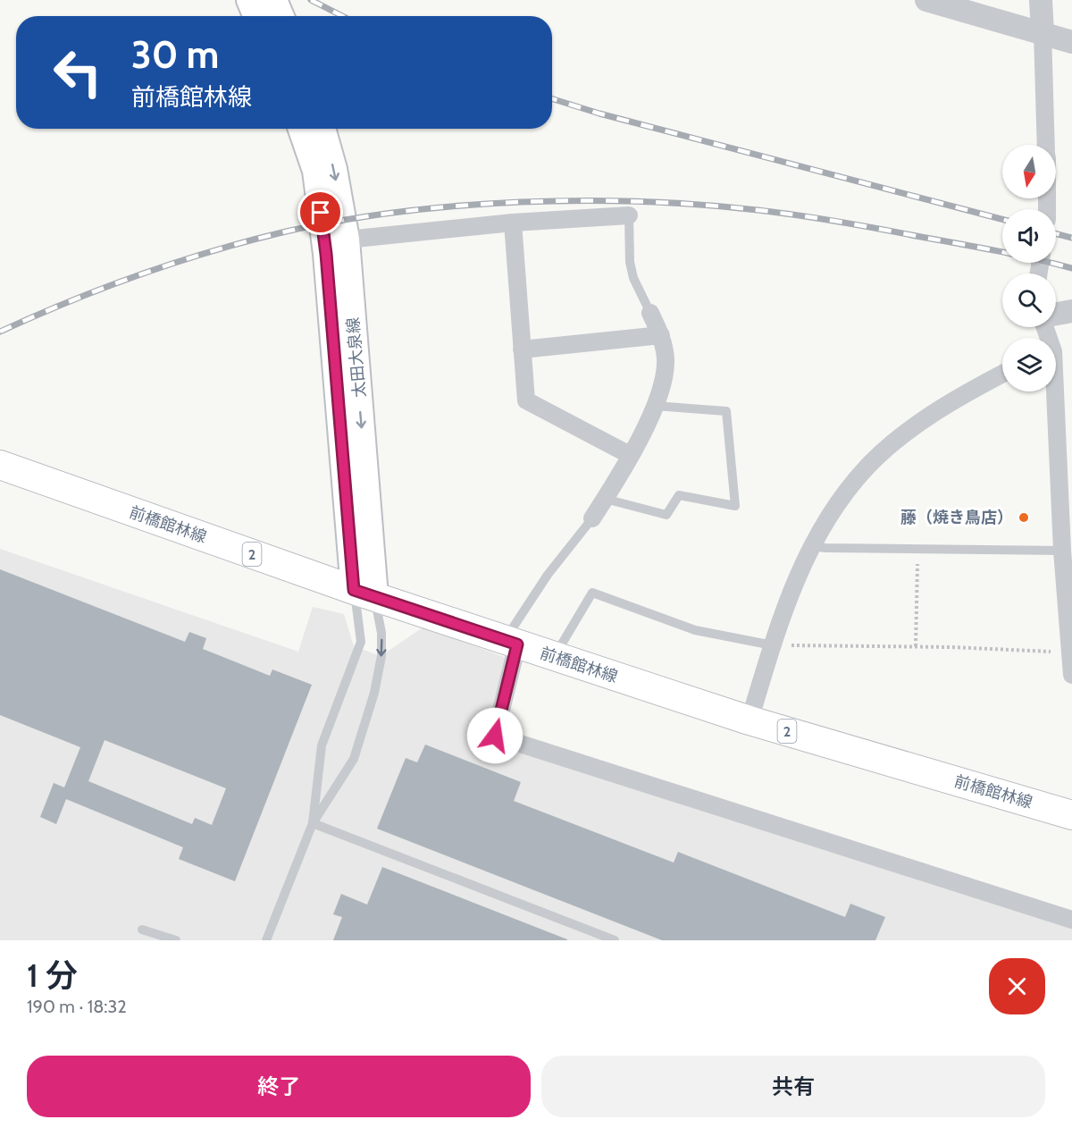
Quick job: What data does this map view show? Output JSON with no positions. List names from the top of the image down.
{
  "streets": {
    "main road": ["太田大泉線", "前橋館林線", "2"]
  },
  "crossings": [
    ["太田大泉線", "前橋館林線"]
  ],
  "places": ["藤（焼き鳥店）"],
  "north": "bottom",
  "page": {
    "turn": ["30 m", "前橋館林線"],
    "heading": ["1 分", "190 m · 18:32"],
    "buttons": ["終了", "共有"]
  }
}
